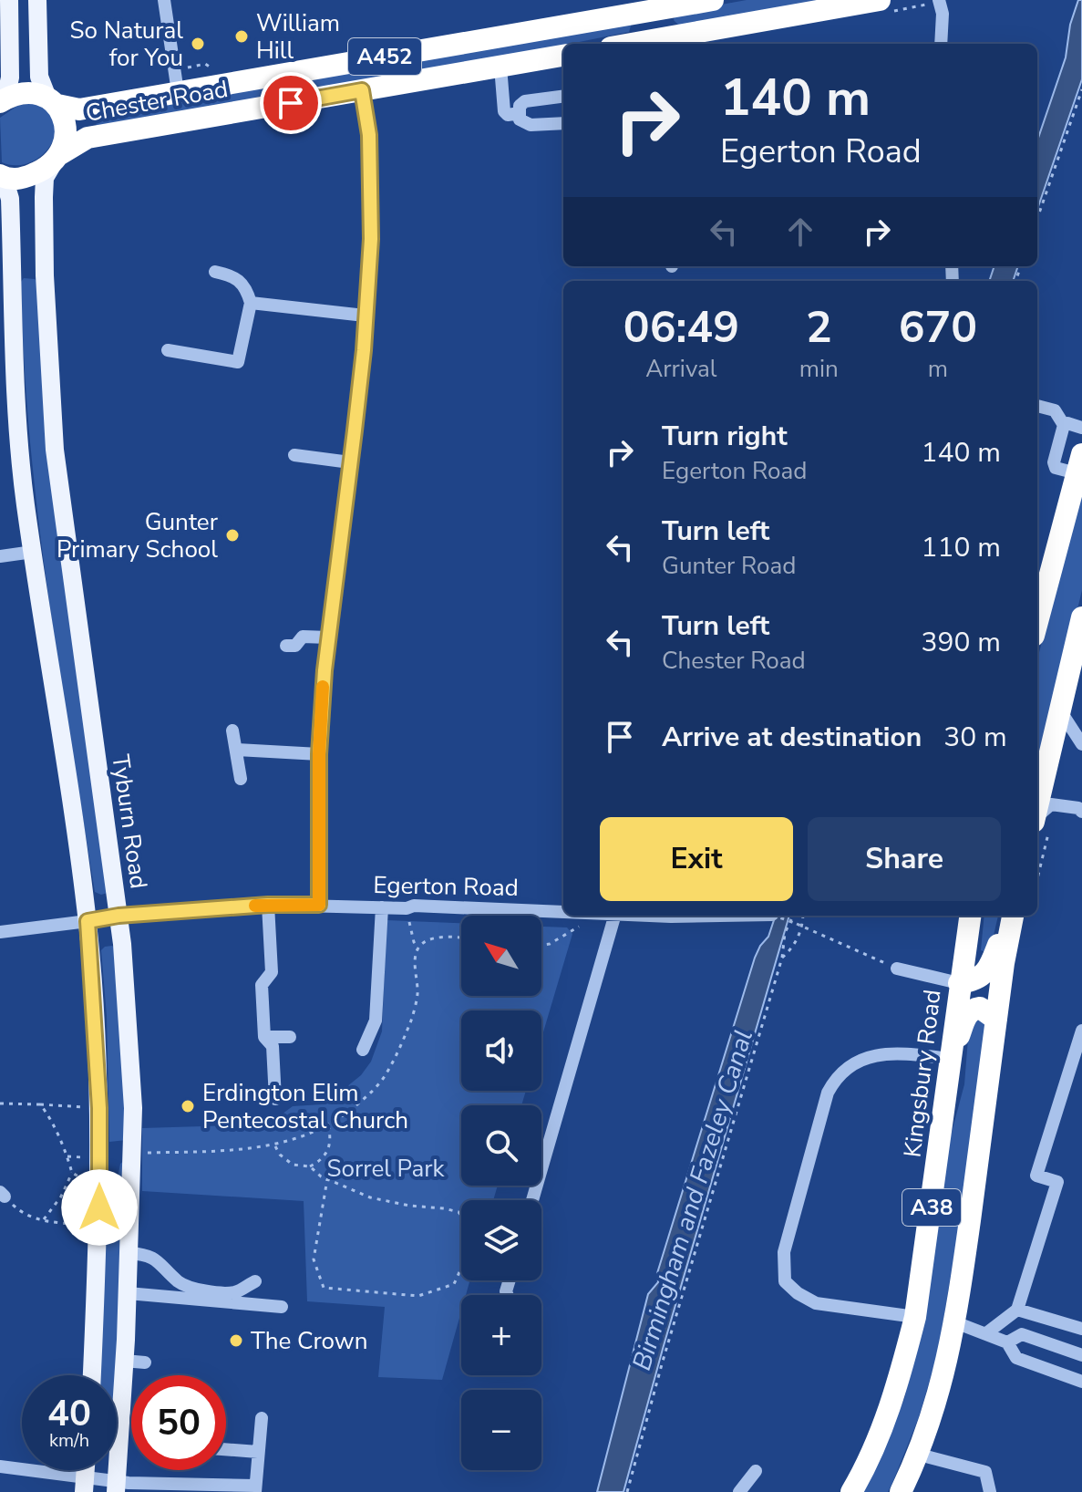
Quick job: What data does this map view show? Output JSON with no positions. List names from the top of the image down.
{
  "streets": {
    "highway": [
      "A452",
      "Chester Road",
      "Kingsbury Road",
      "A38"
    ],
    "main road": ["Tyburn Road"],
    "street": ["Egerton Road"]
  },
  "crossings": [
    ["Chester Road", "Tyburn Road"],
    ["Tyburn Road", "Egerton Road"]
  ],
  "water": ["Birmingham and Fazeley Canal"],
  "parks": ["Sorrel Park"],
  "places": [
    "William Hill",
    "So Natural for You",
    "Gunter Primary School",
    "Erdington Elim Pentecostal Church",
    "The Crown"
  ],
  "north": "top left",
  "page": {
    "turn": ["140 m", "Egerton Road"],
    "eta": [
      "06:49",
      "Arrival",
      "2",
      "min",
      "670",
      "m"
    ],
    "list": [
      {
        "name": "Turn right",
        "note": "Egerton Road",
        "value": "140 m"
      },
      {
        "name": "Turn left",
        "note": "Gunter Road",
        "value": "110 m"
      },
      {
        "name": "Turn left",
        "note": "Chester Road",
        "value": "390 m"
      },
      {
        "name": "Arrive at destination",
        "value": "30 m"
      }
    ],
    "buttons": ["Exit", "Share"],
    "map_buttons": ["+", "−"],
    "speed": "40 km/h",
    "limit": "50"
  }
}
